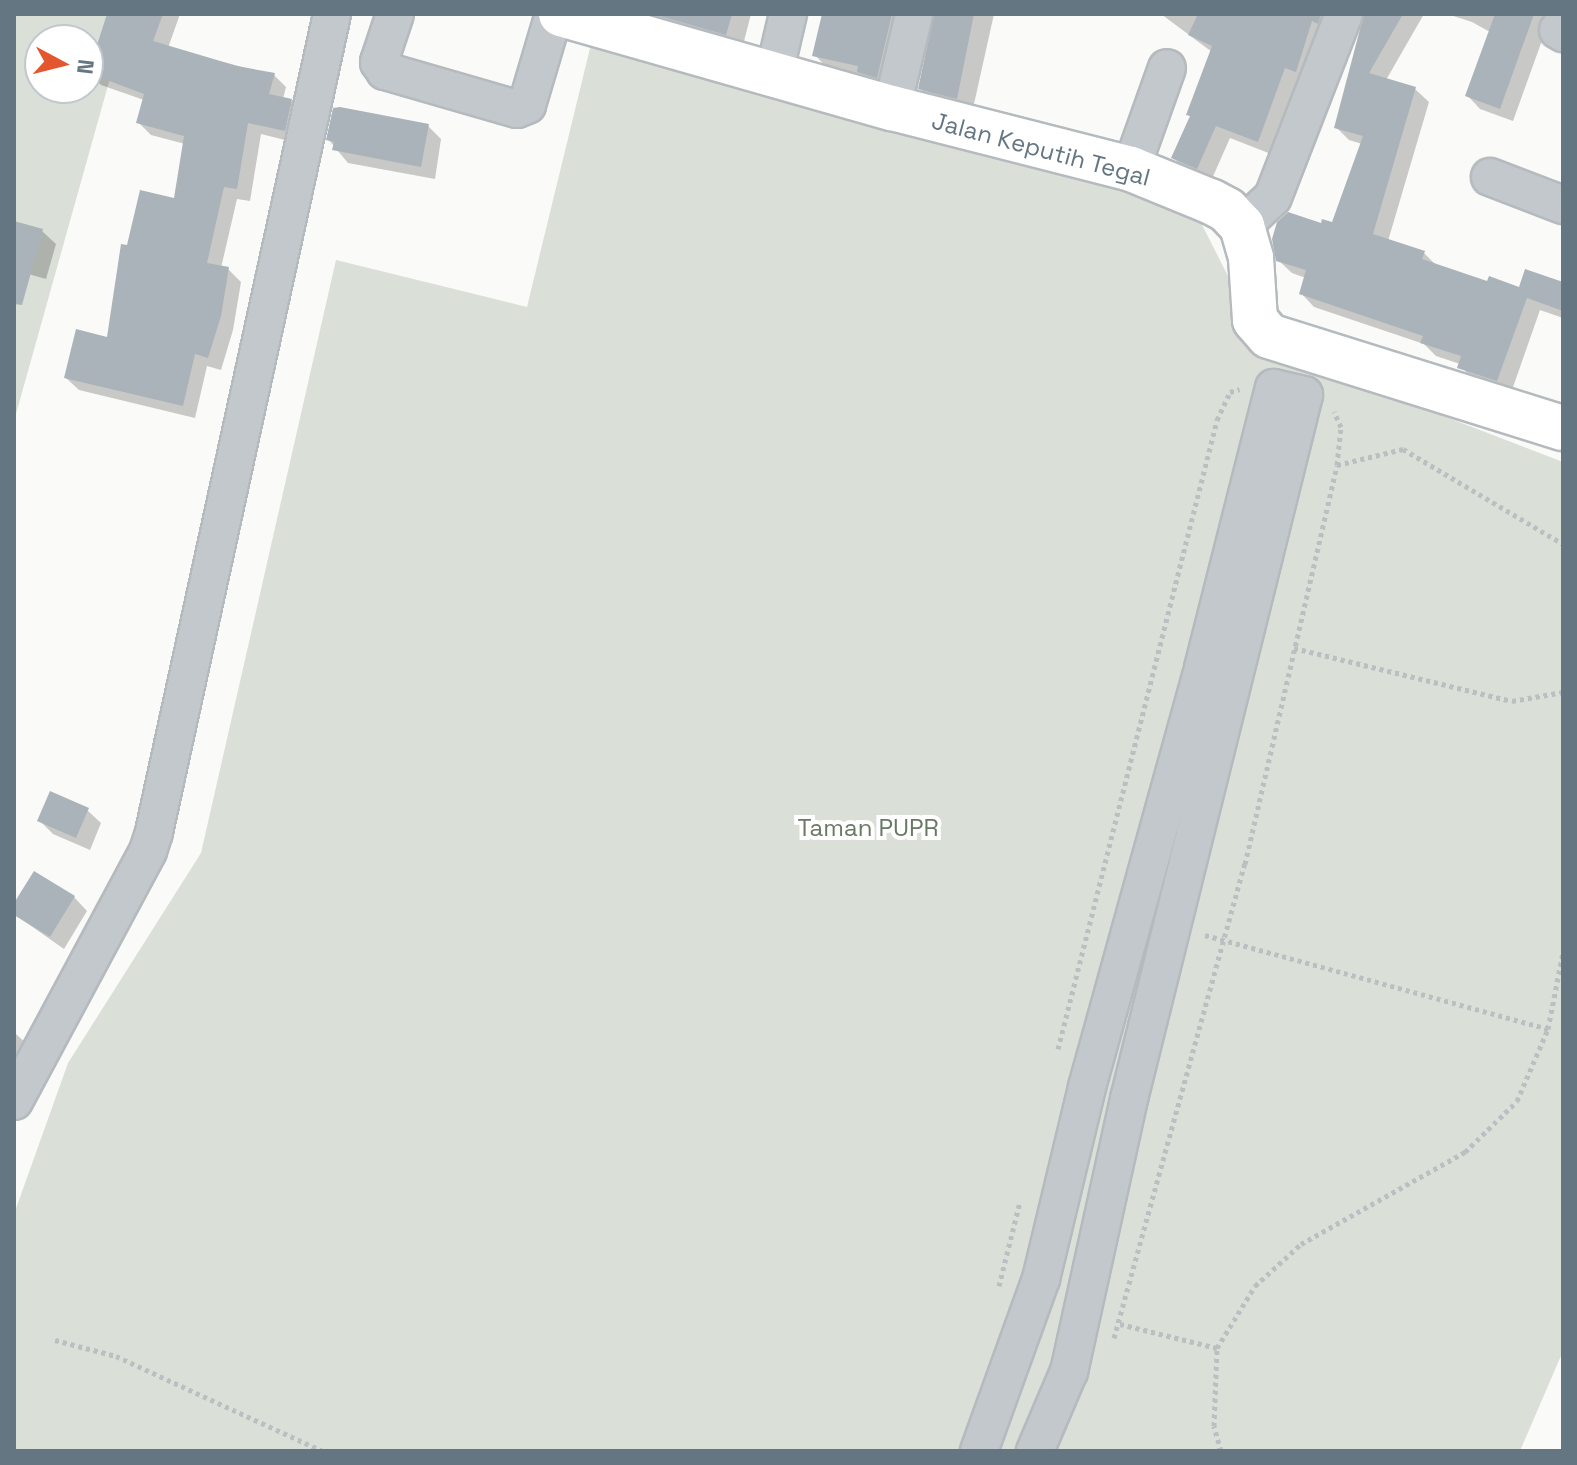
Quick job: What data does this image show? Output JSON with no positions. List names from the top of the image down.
{
  "streets": {
    "main road": ["Jalan Keputih Tegal"]
  },
  "parks": ["Taman PUPR"],
  "north": "right"
}
